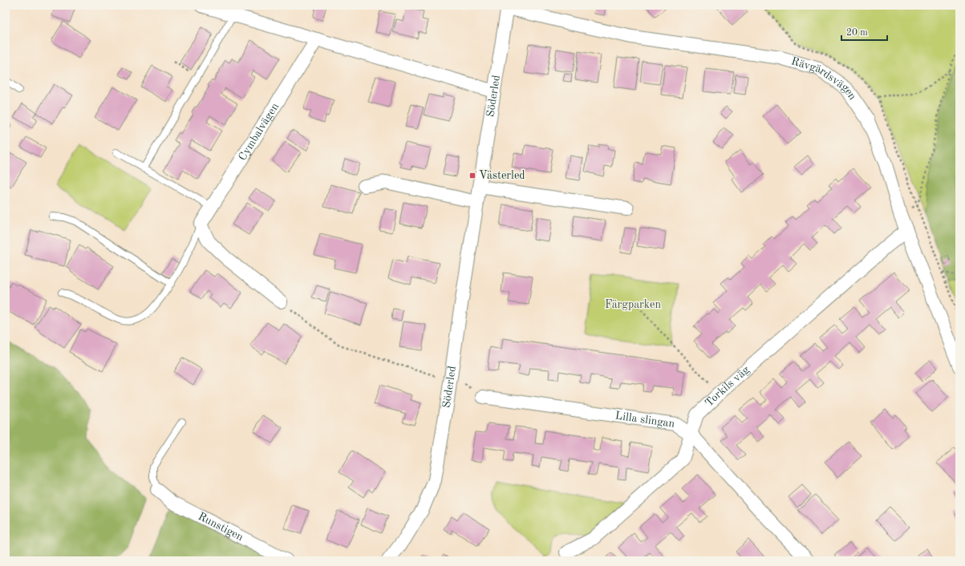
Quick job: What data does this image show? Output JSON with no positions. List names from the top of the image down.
{
  "streets": {
    "street": [
      "Rävgärdsvägen",
      "Söderled",
      "Cymbalvägen",
      "Torkils väg",
      "Lilla slingan",
      "Runstigen"
    ]
  },
  "crossings": [
    ["Rävgärdsvägen", "Söderled"],
    ["Rävgärdsvägen", "Torkils väg"],
    ["Torkils väg", "Lilla slingan"]
  ],
  "parks": ["Färgparken"],
  "places": {
    "transit": ["Västerled"]
  },
  "scale_bar": "20 m"
}
